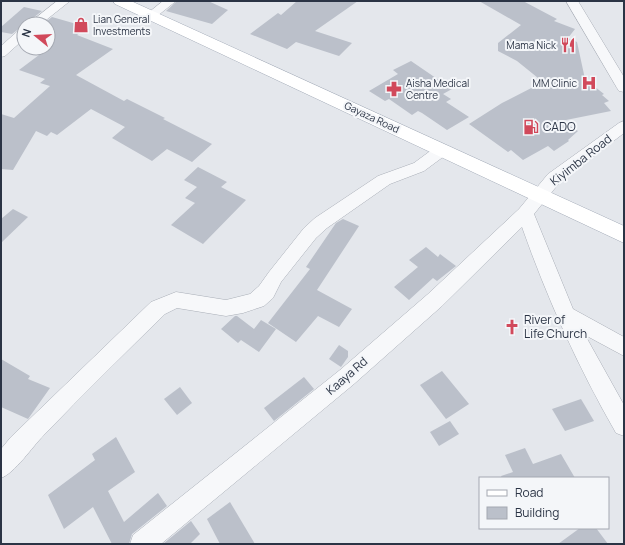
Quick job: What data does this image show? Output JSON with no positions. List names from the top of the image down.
{
  "streets": {
    "main road": ["Gayaza Road"],
    "street": ["Kiyimba Road", "Kaaya Rd"]
  },
  "crossings": [
    ["Gayaza Road", "Kiyimba Road"],
    ["Gayaza Road", "Kaaya Rd"],
    ["Kiyimba Road", "Kaaya Rd"]
  ],
  "places": {
    "shop": ["Lian General Investments"],
    "restaurant": ["Mama Nick"],
    "hospital": ["MM Clinic"],
    "pharmacy": ["Aisha Medical Centre"],
    "fuel station": ["CADO"],
    "church": ["River of Life Church"]
  },
  "legend": ["Road", "Building"],
  "north": "left"
}
